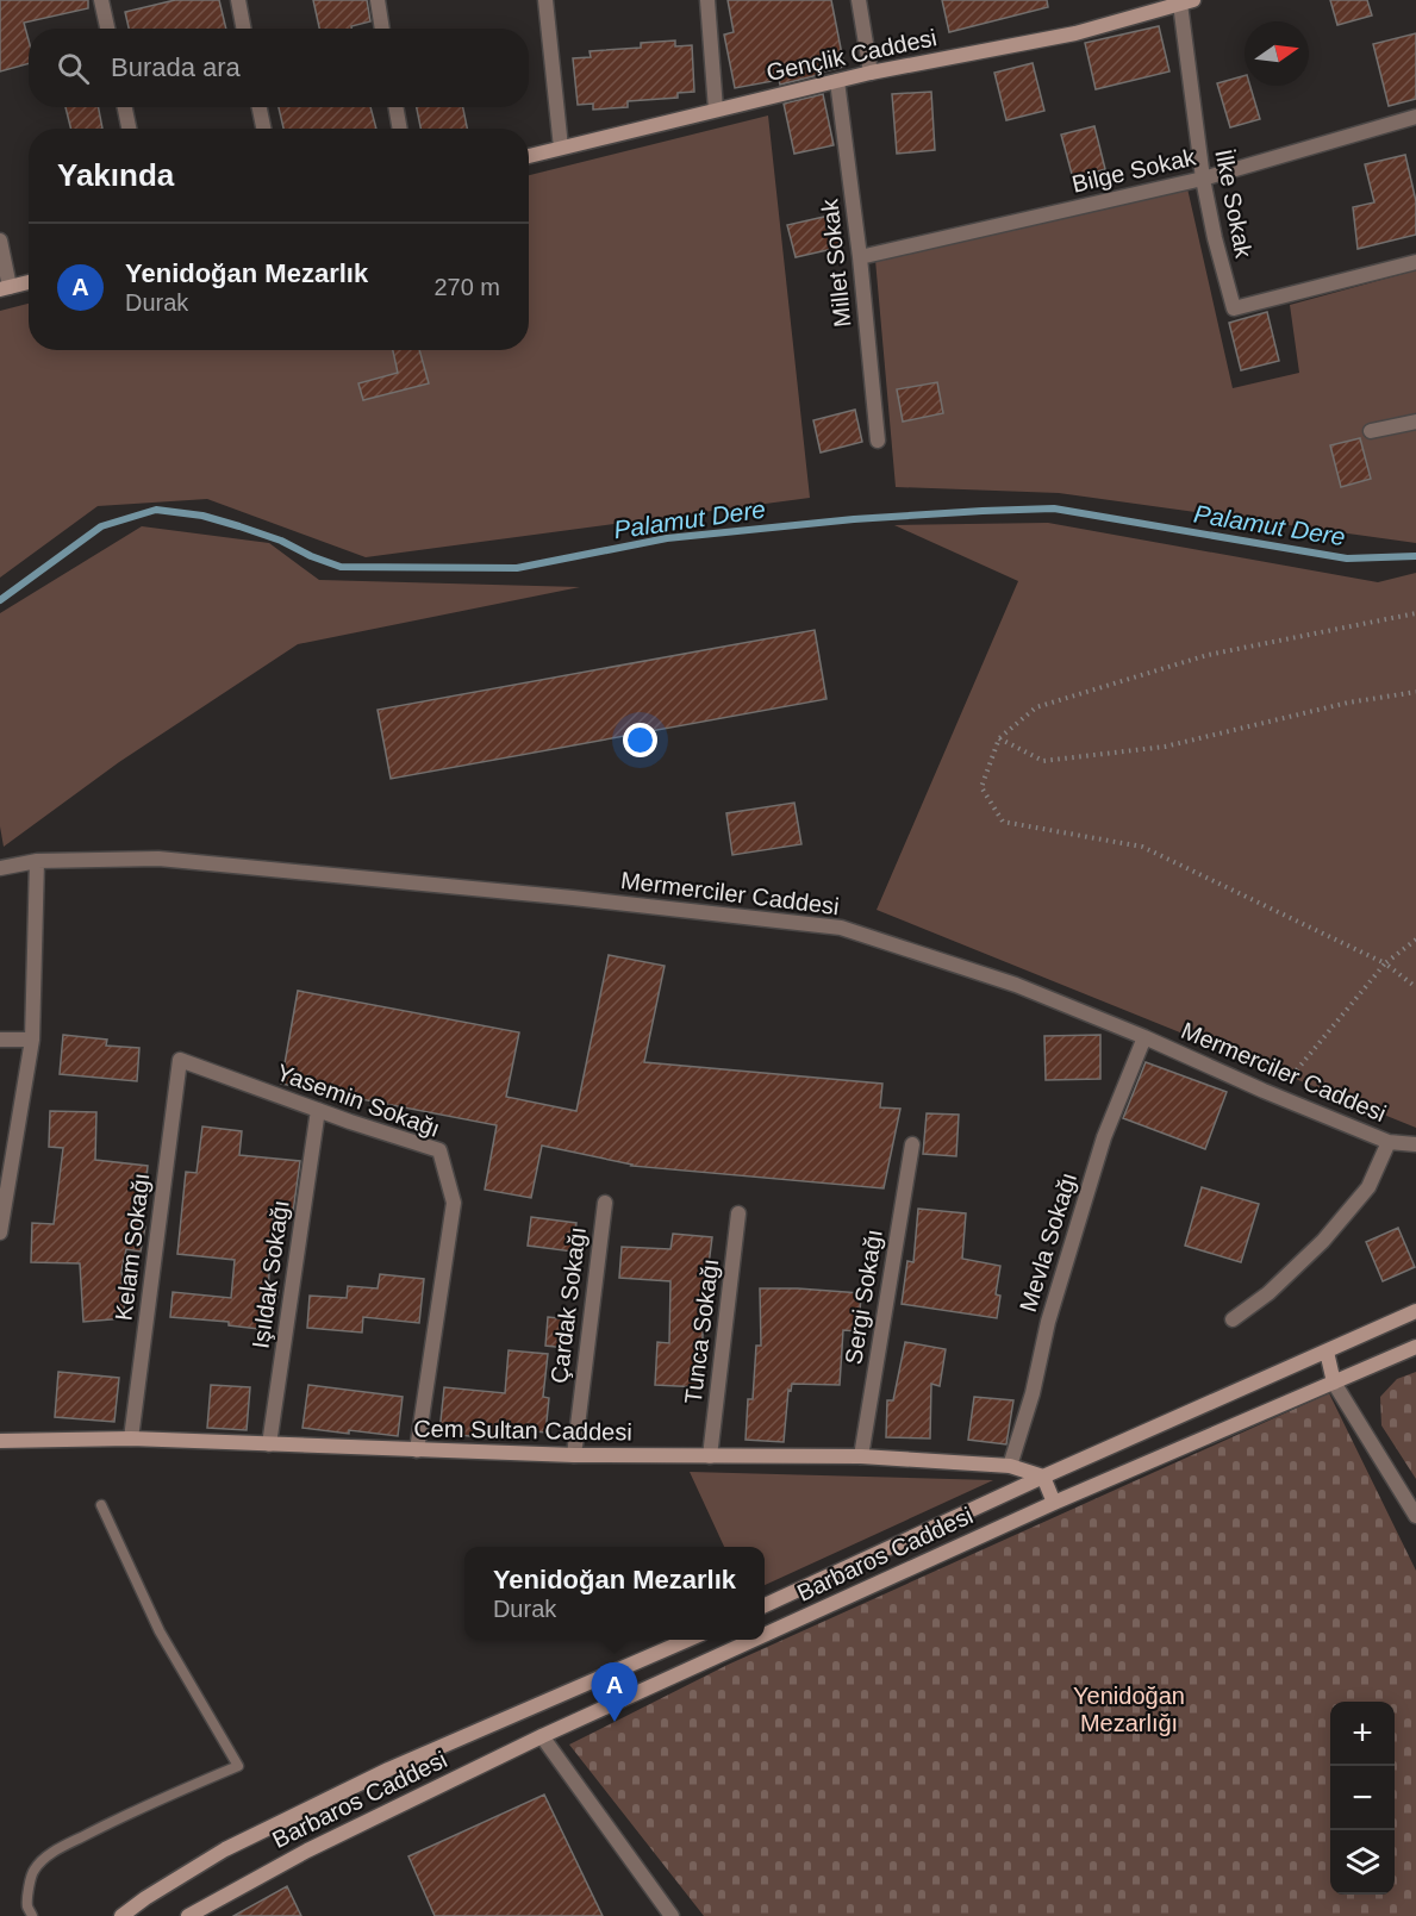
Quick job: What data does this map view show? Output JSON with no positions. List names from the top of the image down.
{
  "streets": {
    "main road": ["Gençlik Caddesi", "Cem Sultan Caddesi", "Barbaros Caddesi"],
    "street": [
      "Bilge Sokak",
      "İlke Sokak",
      "Millet Sokak",
      "Mermerciler Caddesi",
      "Yasemin Sokağı",
      "Mevla Sokağı",
      "Kelam Sokağı",
      "Işıldak Sokağı",
      "Sergi Sokağı",
      "Çardak Sokağı",
      "Tunca Sokağı"
    ]
  },
  "crossings": [
    ["Gençlik Caddesi", "İlke Sokak"],
    ["Gençlik Caddesi", "Millet Sokak"],
    ["Bilge Sokak", "İlke Sokak"],
    ["Bilge Sokak", "Millet Sokak"],
    ["Mermerciler Caddesi", "Mevla Sokağı"],
    ["Yasemin Sokağı", "Kelam Sokağı"],
    ["Yasemin Sokağı", "Işıldak Sokağı"],
    ["Yasemin Sokağı", "Cem Sultan Caddesi"],
    ["Mevla Sokağı", "Cem Sultan Caddesi"],
    ["Kelam Sokağı", "Cem Sultan Caddesi"],
    ["Işıldak Sokağı", "Cem Sultan Caddesi"],
    ["Sergi Sokağı", "Cem Sultan Caddesi"],
    ["Çardak Sokağı", "Cem Sultan Caddesi"],
    ["Tunca Sokağı", "Cem Sultan Caddesi"],
    ["Cem Sultan Caddesi", "Barbaros Caddesi"]
  ],
  "water": ["Palamut Dere"],
  "parks": ["Yenidoğan Mezarlığı"],
  "north": "right",
  "page": {
    "search": "Burada ara",
    "heading": "Yakında",
    "list": [
      {
        "mark": "A",
        "name": "Yenidoğan Mezarlık",
        "note": "Durak",
        "value": "270 m"
      }
    ],
    "popup": ["Yenidoğan Mezarlık", "Durak"],
    "pins": "A",
    "map_buttons": ["+", "−"]
  }
}
